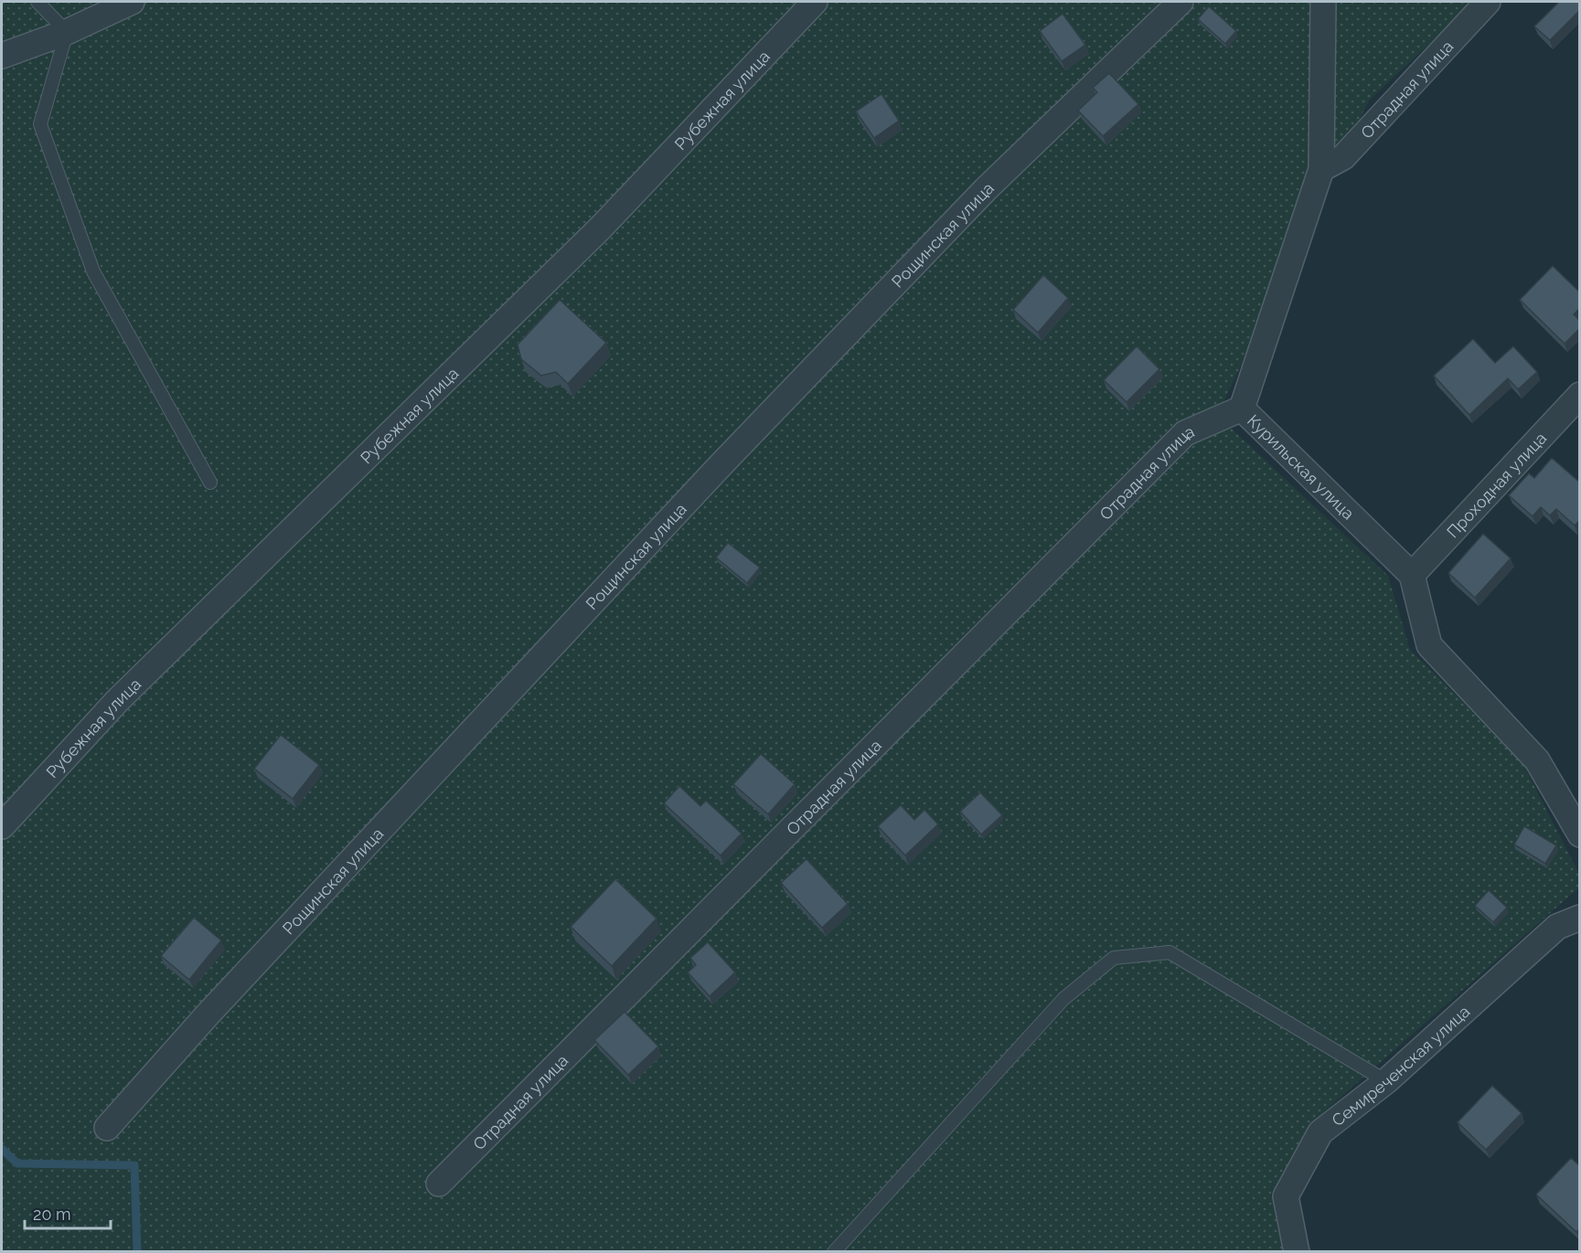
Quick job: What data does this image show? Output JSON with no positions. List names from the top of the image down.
{
  "streets": {
    "street": [
      "Отрадная улица",
      "Рубежная улица",
      "Рощинская улица",
      "Курильская улица",
      "Проходная улица",
      "Семиреченская улица"
    ]
  },
  "crossings": [
    ["Отрадная улица", "Курильская улица"],
    ["Курильская улица", "Проходная улица"]
  ],
  "scale_bar": "20 m"
}
